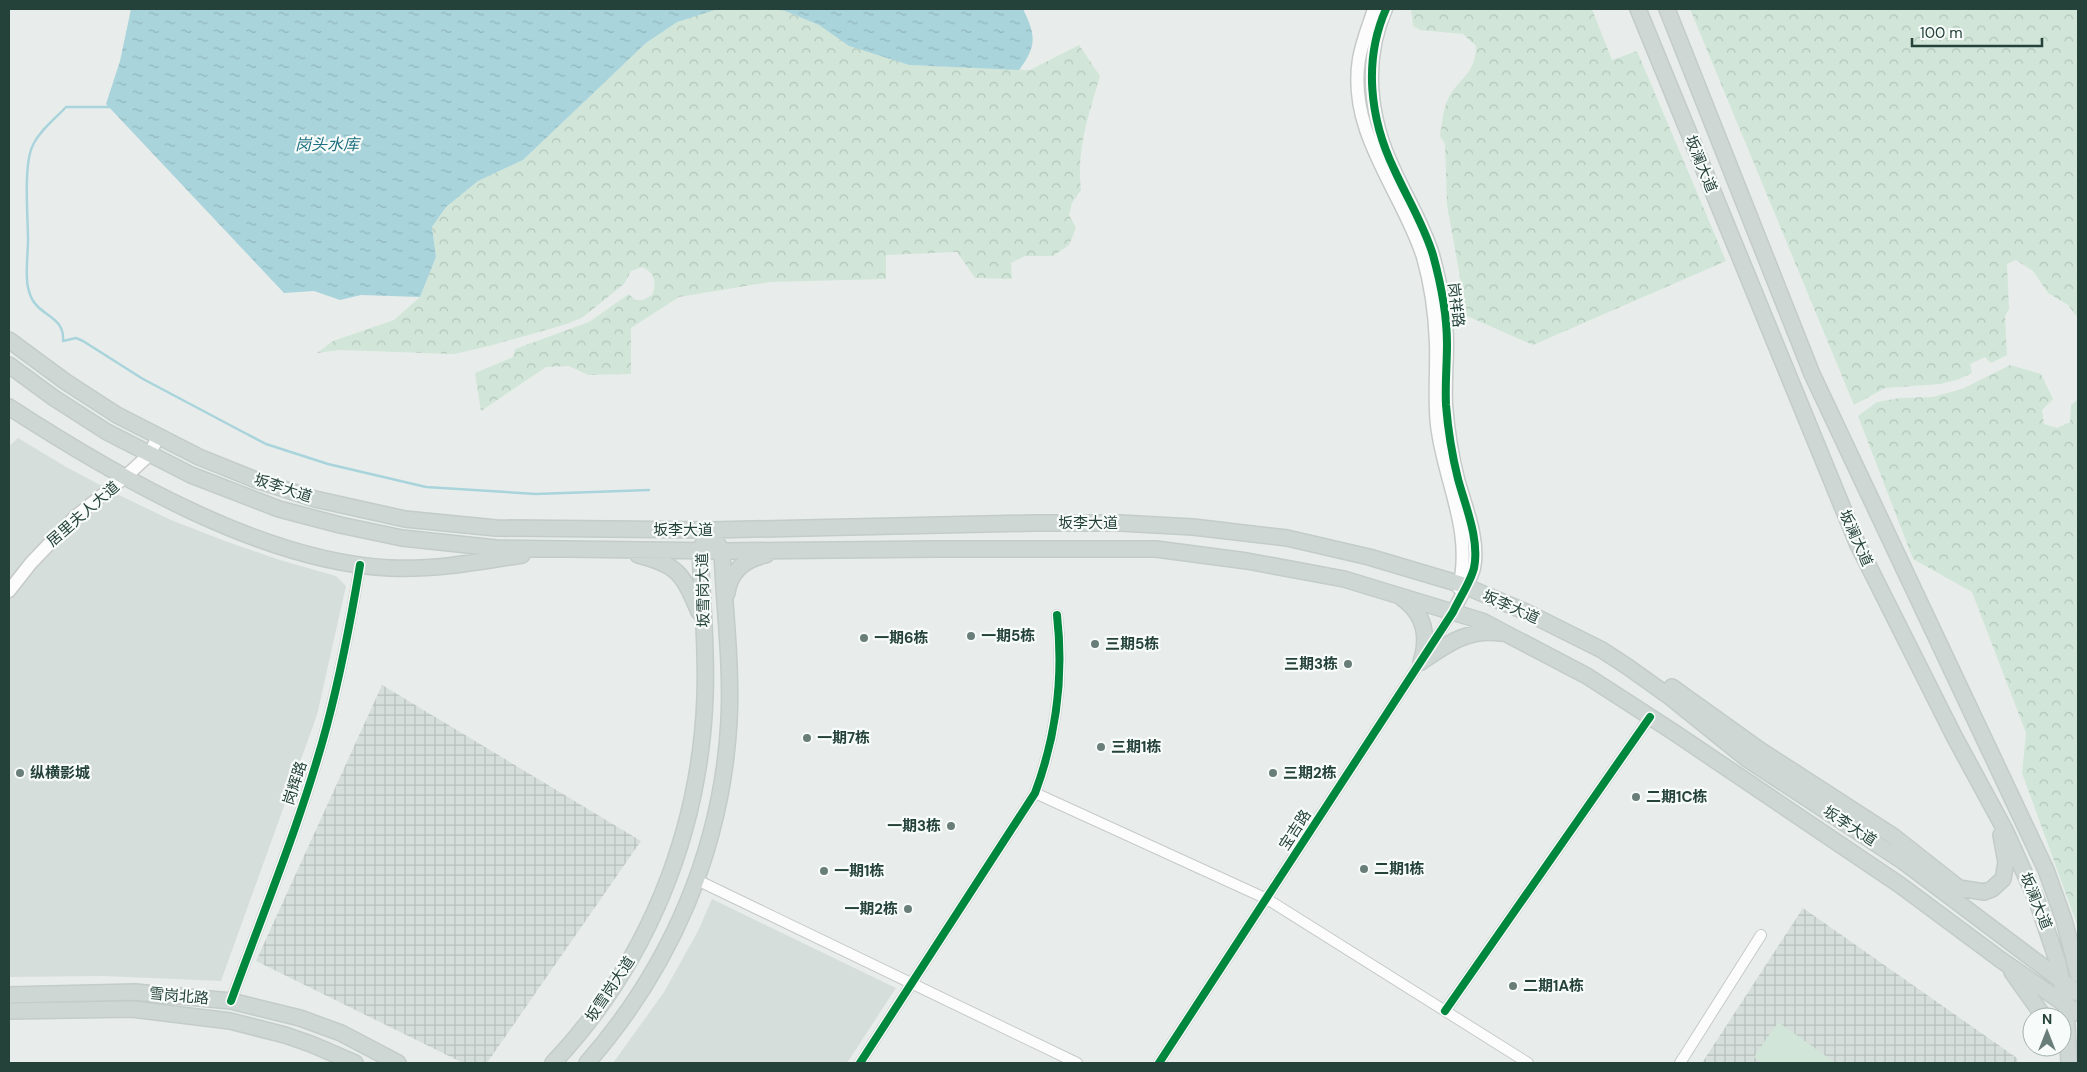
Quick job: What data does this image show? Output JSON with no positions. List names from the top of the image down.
{
  "streets": {
    "main road": [
      "坂澜大道",
      "坂李大道",
      "坂雪岗大道",
      "雪岗北路"
    ],
    "street": [
      "岗祥路",
      "居里夫人大道",
      "岗辉路",
      "宝吉路"
    ]
  },
  "crossings": [
    ["坂澜大道", "坂李大道"],
    ["岗祥路", "坂李大道"],
    ["岗祥路", "宝吉路"],
    ["坂李大道", "居里夫人大道"],
    ["坂李大道", "坂雪岗大道"],
    ["坂李大道", "宝吉路"],
    ["岗辉路", "雪岗北路"]
  ],
  "water": ["岗头水库"],
  "places": [
    "一期5栋",
    "一期6栋",
    "三期5栋",
    "三期3栋",
    "一期7栋",
    "三期1栋",
    "纵横影城",
    "三期2栋",
    "二期1C栋",
    "一期3栋",
    "二期1栋",
    "一期1栋",
    "一期2栋",
    "二期1A栋"
  ],
  "scale_bar": "100 m",
  "north": "top"
}
